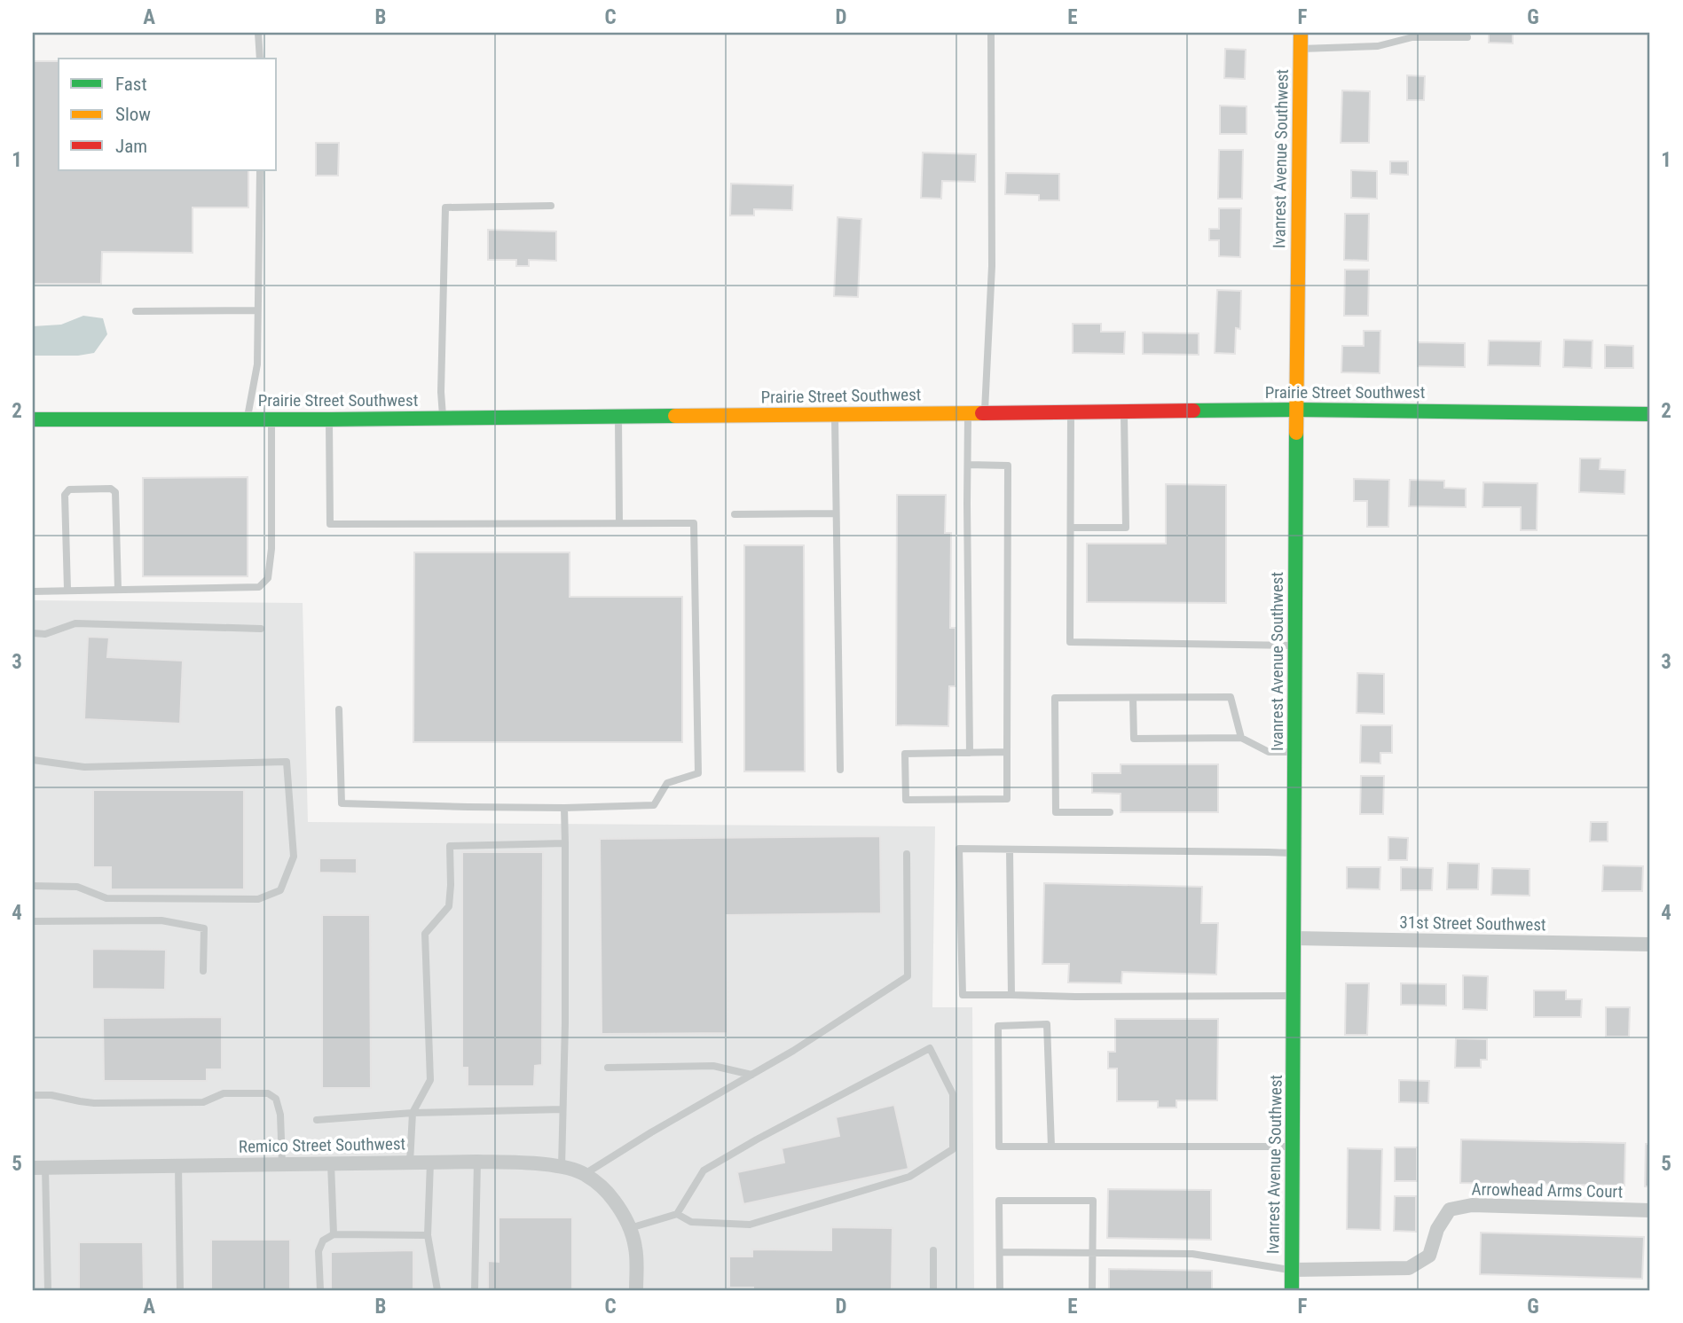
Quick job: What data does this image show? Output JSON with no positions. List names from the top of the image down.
{
  "streets": {
    "street": [
      "Ivanrest Avenue Southwest",
      "Prairie Street Southwest",
      "31st Street Southwest",
      "Remico Street Southwest",
      "Arrowhead Arms Court"
    ]
  },
  "crossings": [
    ["Ivanrest Avenue Southwest", "Prairie Street Southwest"],
    ["Ivanrest Avenue Southwest", "31st Street Southwest"],
    ["Ivanrest Avenue Southwest", "Arrowhead Arms Court"]
  ],
  "legend": ["Fast", "Slow", "Jam"],
  "grid": {
    "columns": [
      "A",
      "B",
      "C",
      "D",
      "E",
      "F",
      "G"
    ],
    "rows": [
      "1",
      "2",
      "3",
      "4",
      "5"
    ]
  }
}
